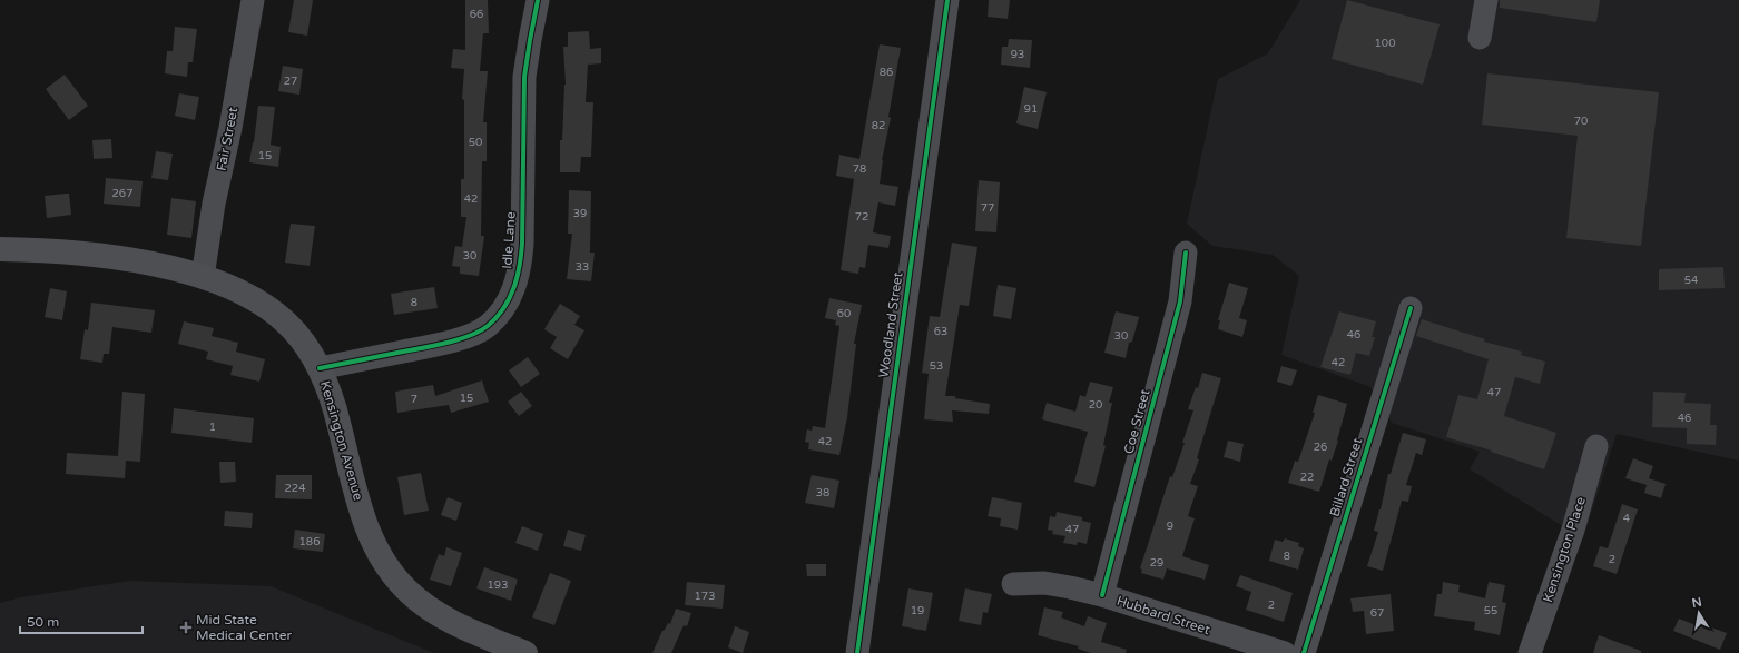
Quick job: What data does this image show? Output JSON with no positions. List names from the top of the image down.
{
  "streets": {
    "main road": ["Kensington Avenue"],
    "street": [
      "Fair Street",
      "Idle Lane",
      "Woodland Street",
      "Coe Street",
      "Billard Street",
      "Kensington Place",
      "Hubbard Street"
    ]
  },
  "crossings": [
    ["Fair Street", "Kensington Avenue"],
    ["Idle Lane", "Kensington Avenue"],
    ["Coe Street", "Hubbard Street"]
  ],
  "places": {
    "health": ["Mid State Medical Center"]
  },
  "house_numbers": [
    "66",
    "100",
    "93",
    "86",
    "27",
    "91",
    "70",
    "82",
    "50",
    "15",
    "78",
    "267",
    "42",
    "77",
    "39",
    "72",
    "30",
    "33",
    "54",
    "8",
    "60",
    "63",
    "46",
    "30",
    "42",
    "53",
    "47",
    "15",
    "7",
    "20",
    "46",
    "1",
    "42",
    "26",
    "22",
    "224",
    "38",
    "4",
    "9",
    "47",
    "186",
    "8",
    "2",
    "29",
    "193",
    "173",
    "2",
    "19",
    "55",
    "67"
  ],
  "scale_bar": "50 m",
  "north": "top"
}
